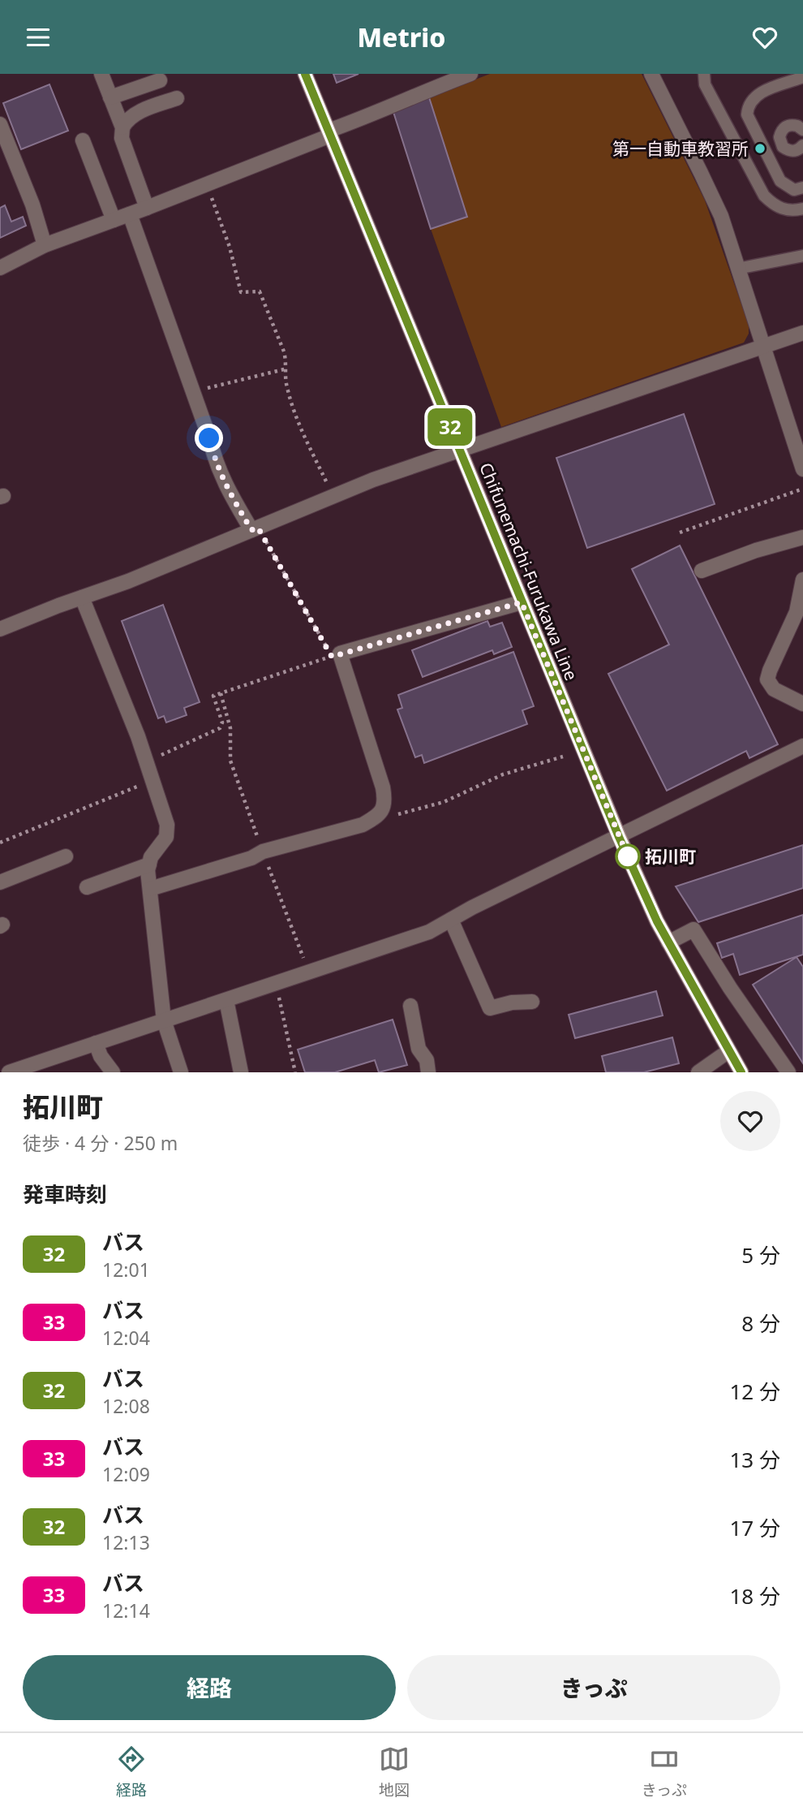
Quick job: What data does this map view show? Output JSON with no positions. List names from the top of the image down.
{
  "streets": {
    "street": ["Chifunemachi-Furukawa Line"]
  },
  "places": ["第一自動車教習所", "拓川町"],
  "lines": ["bus line 32"],
  "page": {
    "header": "Metrio",
    "on_map": "32",
    "heading": [
      ["拓川町", "徒歩 · 4 分 · 250 m"],
      "発車時刻"
    ],
    "list": [
      {
        "mark": "32",
        "name": "バス",
        "note": "12:01",
        "value": "5 分"
      },
      {
        "mark": "33",
        "name": "バス",
        "note": "12:04",
        "value": "8 分"
      },
      {
        "mark": "32",
        "name": "バス",
        "note": "12:08",
        "value": "12 分"
      },
      {
        "mark": "33",
        "name": "バス",
        "note": "12:09",
        "value": "13 分"
      },
      {
        "mark": "32",
        "name": "バス",
        "note": "12:13",
        "value": "17 分"
      },
      {
        "mark": "33",
        "name": "バス",
        "note": "12:14",
        "value": "18 分"
      }
    ],
    "buttons": ["経路", "きっぷ"],
    "tabs": ["経路", "地図", "きっぷ"]
  }
}
